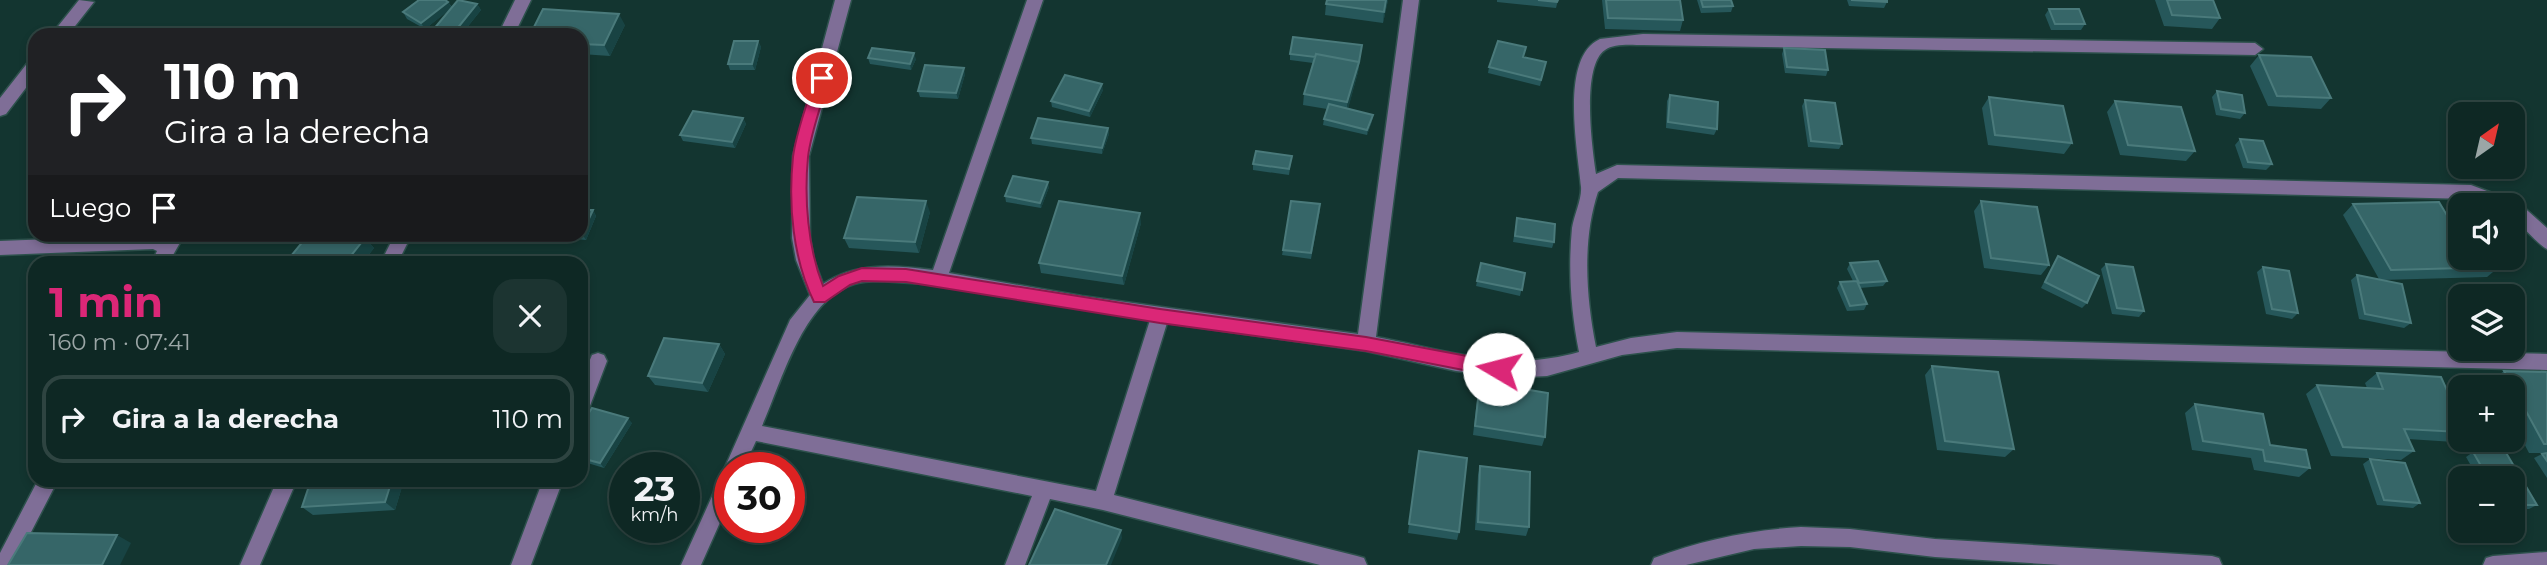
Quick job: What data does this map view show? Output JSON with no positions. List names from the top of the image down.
{
  "north": "top right",
  "page": {
    "turn": ["110 m", "Gira a la derecha"],
    "map_buttons": ["+", "−"],
    "then": "Luego",
    "heading": ["1 min", "160 m · 07:41"],
    "list": [
      {
        "name": "Gira a la derecha",
        "value": "110 m"
      }
    ],
    "speed": "23 km/h",
    "limit": "30"
  }
}
